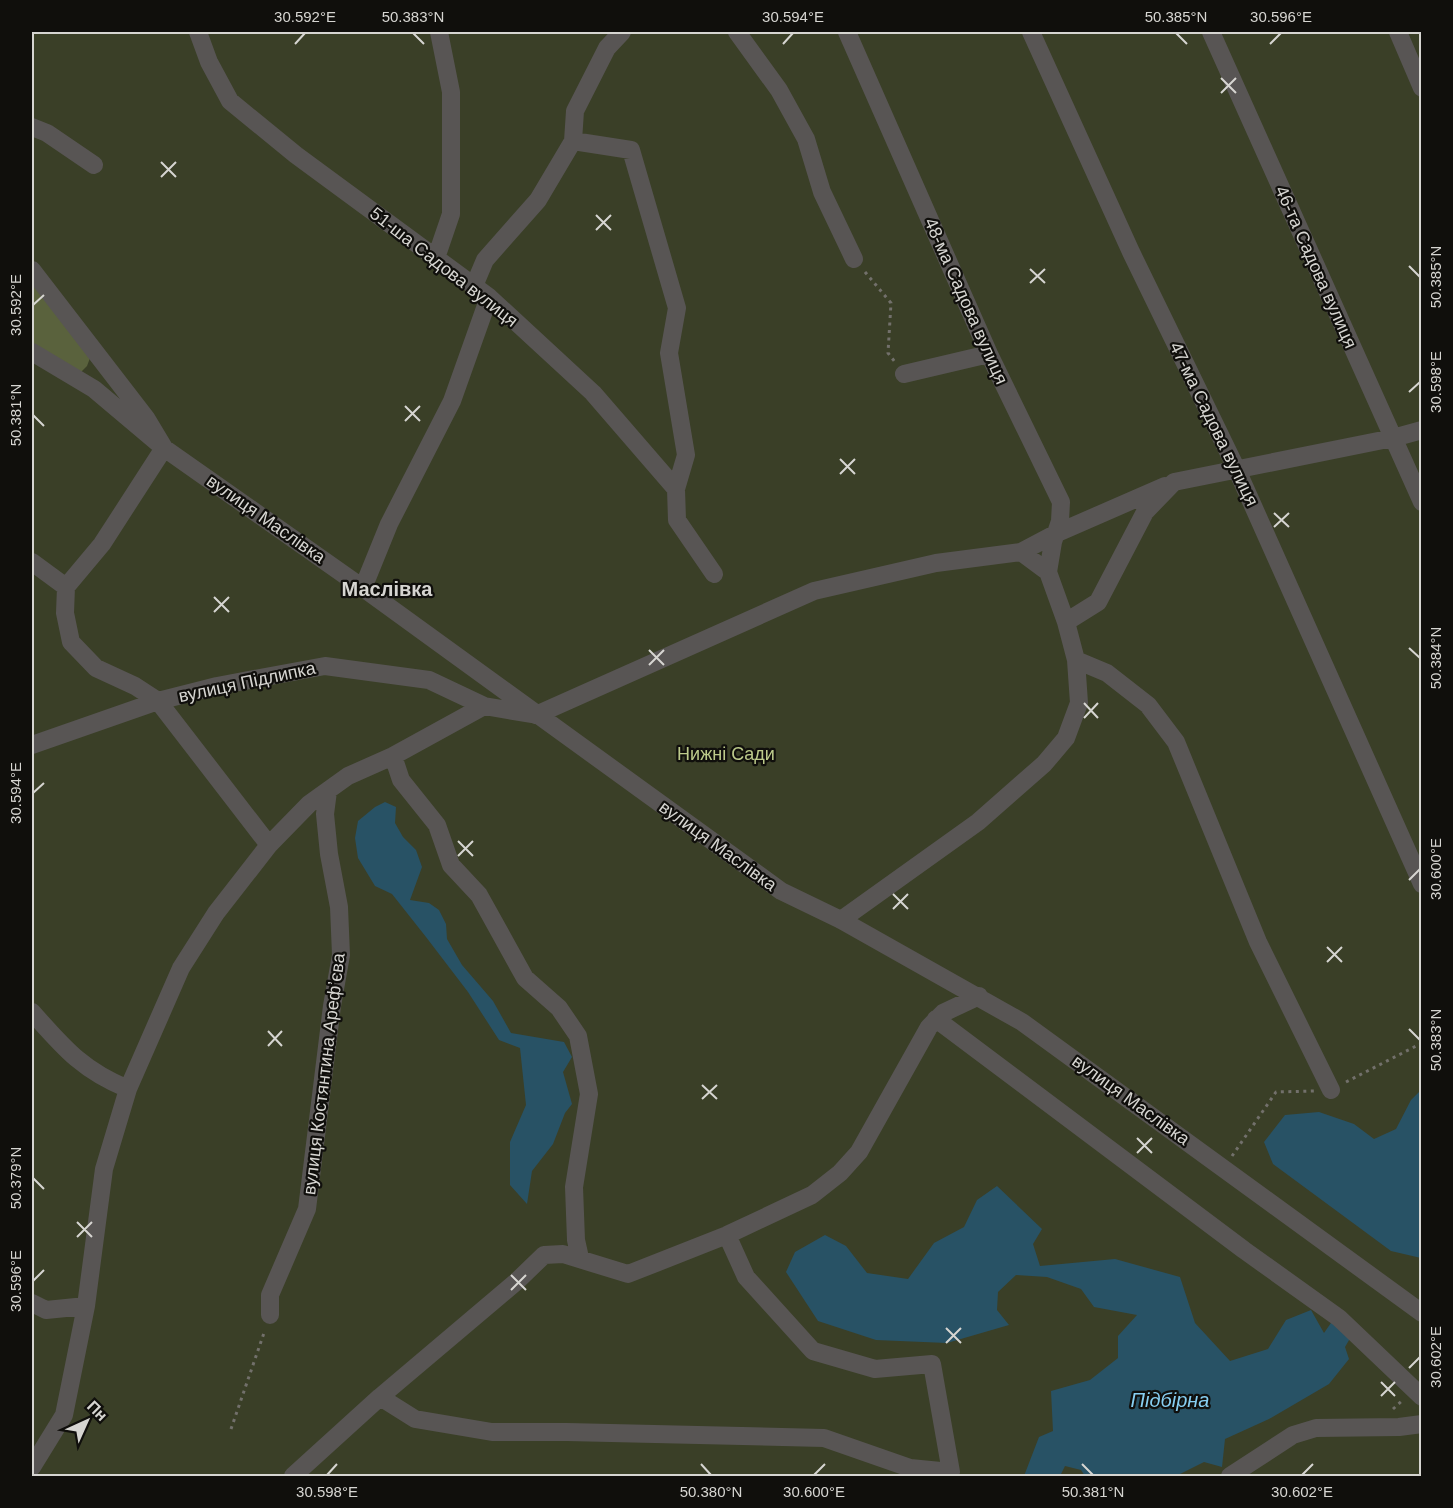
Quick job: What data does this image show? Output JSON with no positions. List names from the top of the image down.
{
  "streets": {
    "street": [
      "51-ша Садова вулиця",
      "46-та Садова вулиця",
      "48-ма Садова вулиця",
      "47-ма Садова вулиця",
      "вулиця Маслівка",
      "вулиця Підлипка",
      "вулиця Костянтина Арефʼєва"
    ]
  },
  "crossings": [
    ["вулиця Маслівка", "вулиця Підлипка"]
  ],
  "districts": ["Маслівка"],
  "water": ["Підбірна"],
  "parks": ["Нижні Сади"],
  "north": "top right",
  "coordinates": [
    "30.592°E",
    "50.383°N",
    "30.594°E",
    "50.385°N",
    "30.596°E",
    "30.598°E",
    "50.381°N",
    "50.384°N",
    "30.600°E",
    "50.379°N",
    "30.602°E",
    "50.380°N"
  ]
}
